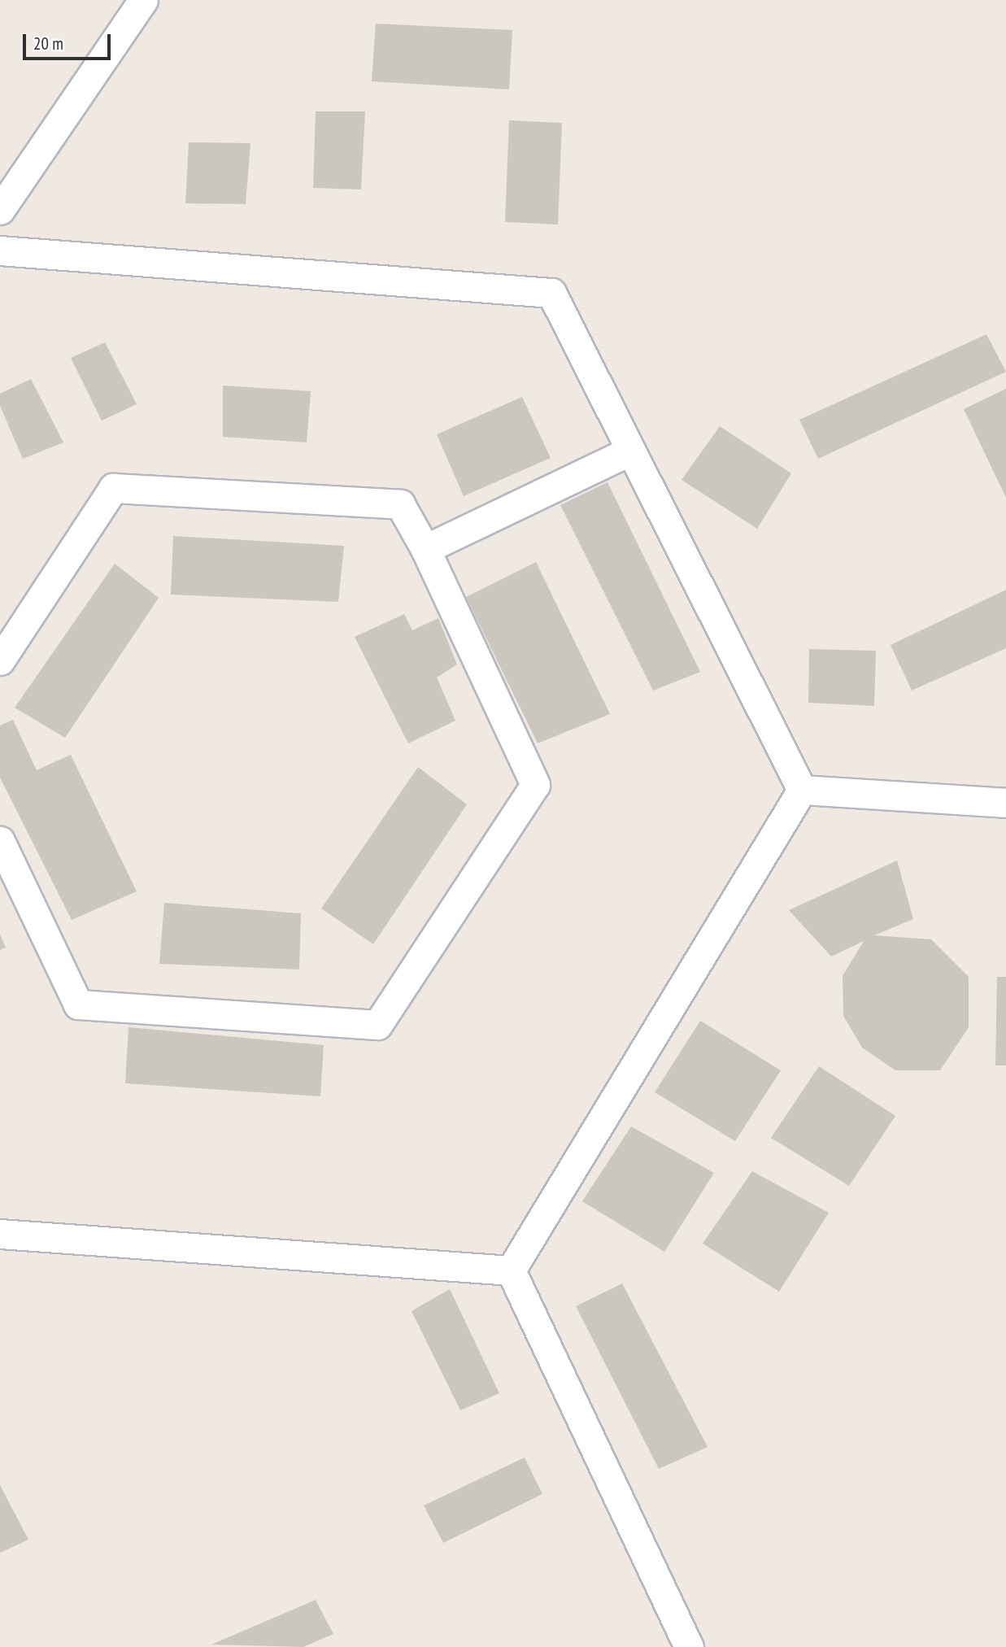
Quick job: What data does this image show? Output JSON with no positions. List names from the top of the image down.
{
  "scale_bar": "20 m"
}
